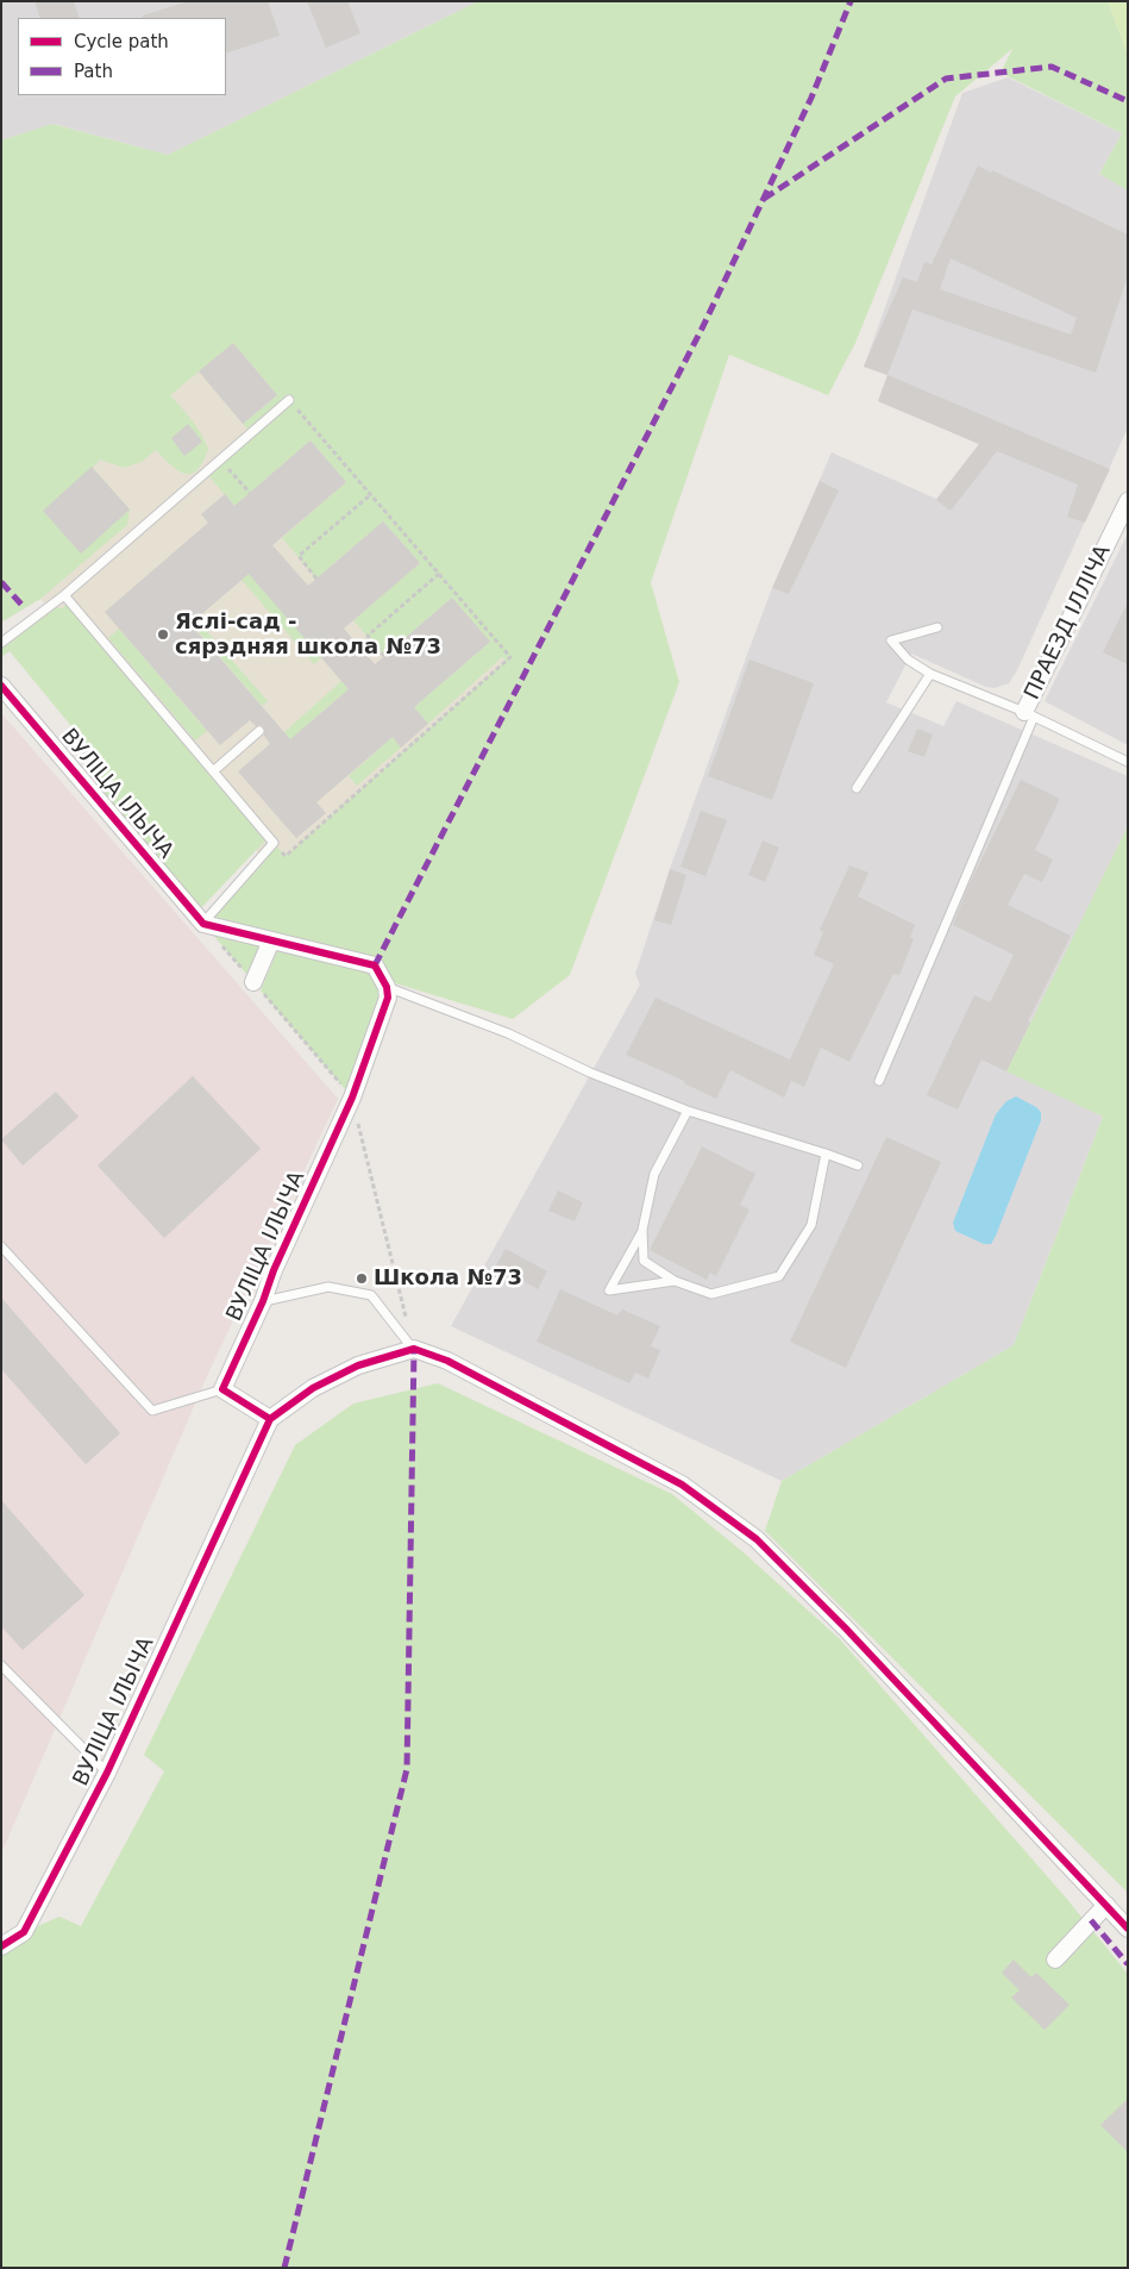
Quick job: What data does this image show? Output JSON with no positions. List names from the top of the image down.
{
  "streets": {
    "street": ["ПРАЕЗД ІЛЛІЧА", "ВУЛІЦА ІЛЬІЧА"]
  },
  "places": ["Яслі-сад - сярэдняя школа №73", "Школа №73"],
  "legend": ["Cycle path", "Path"]
}
